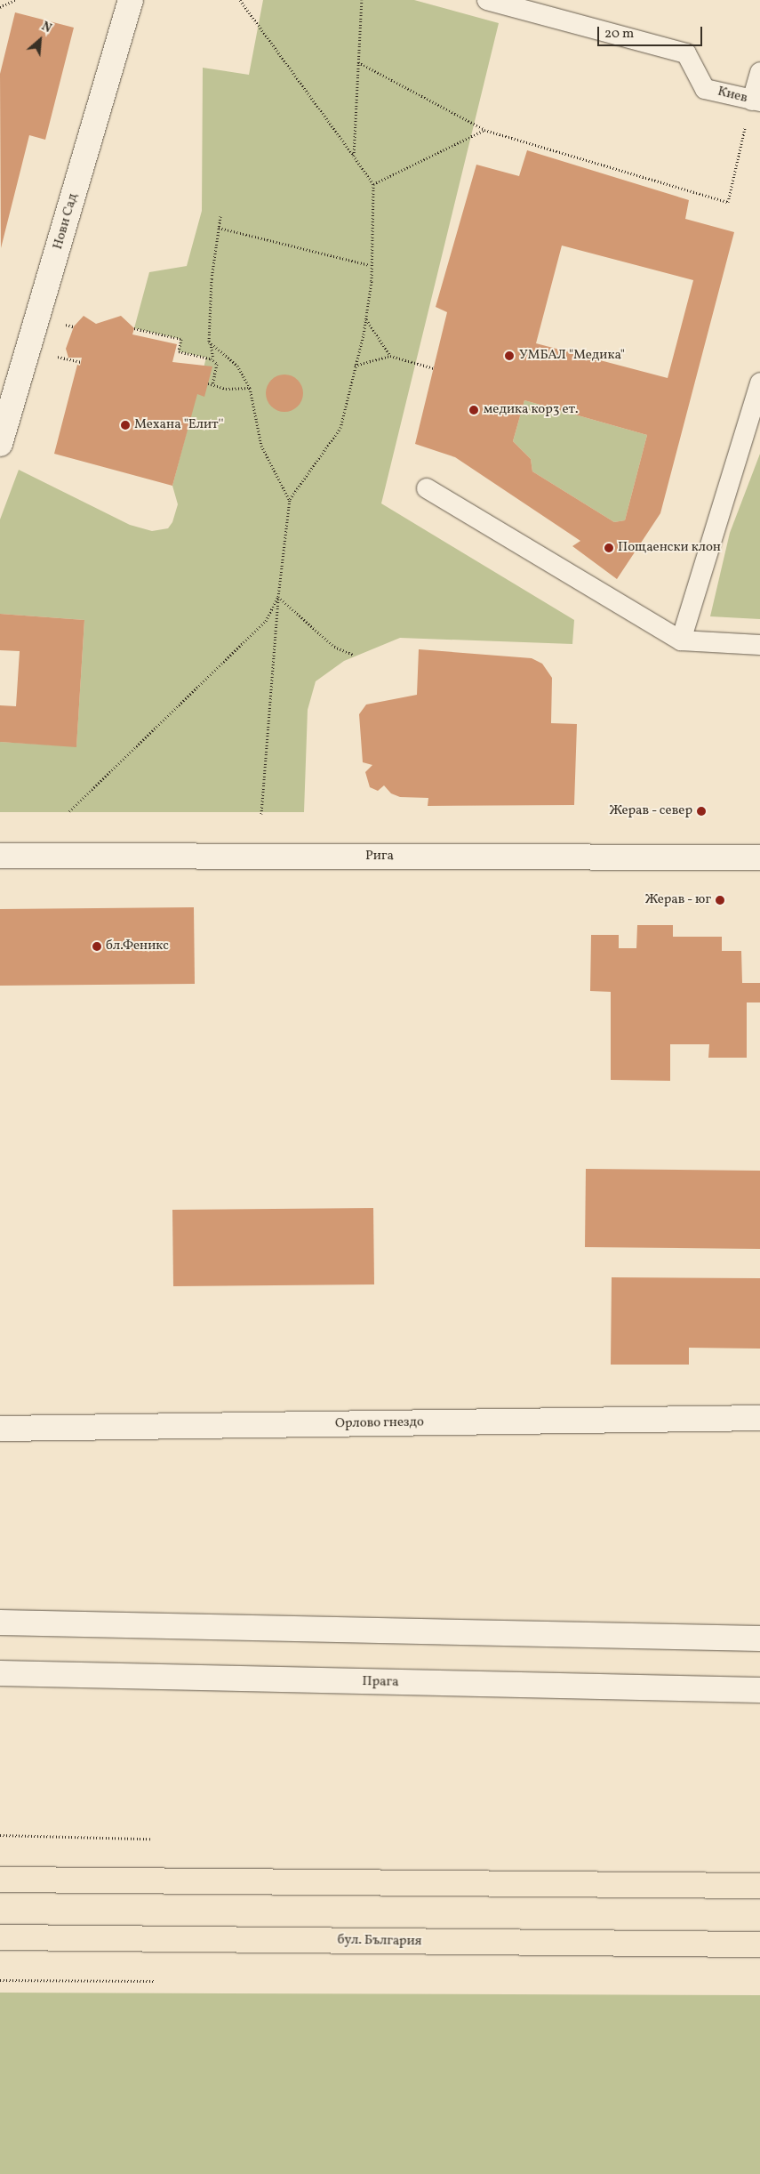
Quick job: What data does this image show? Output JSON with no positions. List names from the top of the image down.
{
  "streets": {
    "highway": ["бул. България"],
    "street": [
      "Нови Сад",
      "Рига",
      "Орлово гнездо",
      "Прага"
    ],
    "lane": ["Киев"]
  },
  "places": [
    "УМБАЛ \"Медика\"",
    "медика кор3 ет.",
    "Механа \"Елит''",
    "Пощаенски клон",
    "Жерав - север",
    "Жерав - юг",
    "бл.Феникс"
  ],
  "scale_bar": "20 m",
  "north": "top right"
}
